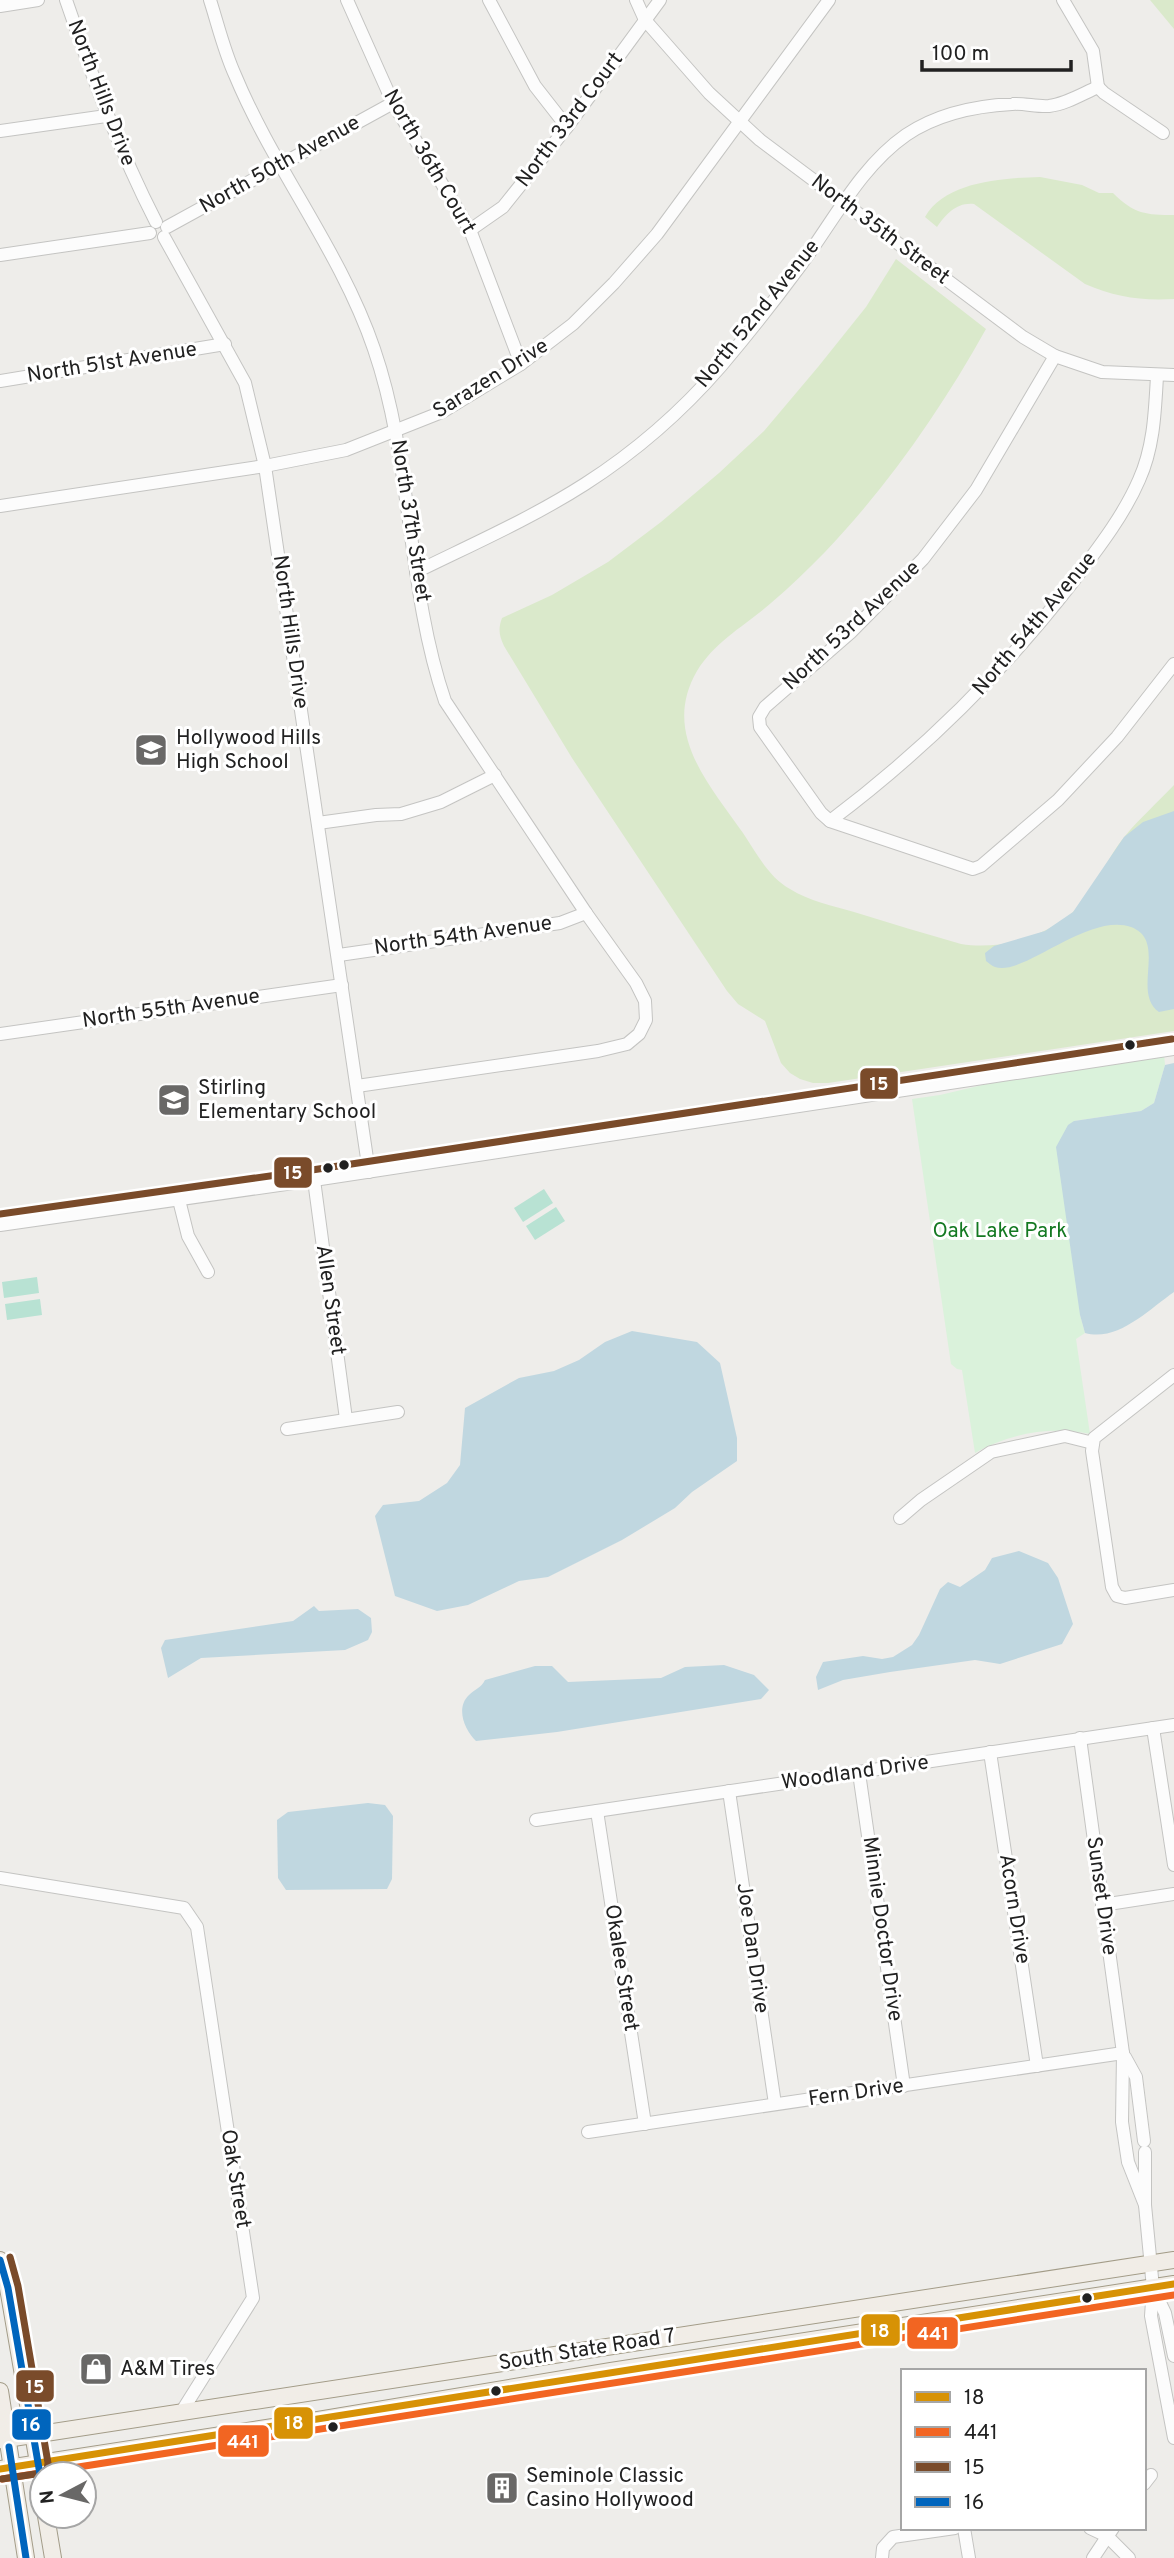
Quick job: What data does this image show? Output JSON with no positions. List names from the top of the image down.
{
  "streets": {
    "main road": ["South State Road 7"],
    "street": [
      "North Hills Drive",
      "North 33rd Court",
      "North 36th Court",
      "North 50th Avenue",
      "North 35th Street",
      "North 52nd Avenue",
      "North 51st Avenue",
      "Sarazen Drive",
      "North 37th Street",
      "North 54th Avenue",
      "North 53rd Avenue",
      "North 55th Avenue",
      "Allen Street",
      "Woodland Drive",
      "Sunset Drive",
      "Acorn Drive",
      "Minnie Doctor Drive",
      "Joe Dan Drive",
      "Okalee Street",
      "Fern Drive",
      "Oak Street"
    ]
  },
  "crossings": [
    ["North Hills Drive", "North 50th Avenue"],
    ["North Hills Drive", "North 51st Avenue"],
    ["North Hills Drive", "Sarazen Drive"],
    ["North Hills Drive", "North 37th Street"],
    ["North Hills Drive", "North 54th Avenue"],
    ["North Hills Drive", "North 55th Avenue"],
    ["North 33rd Court", "North 36th Court"],
    ["North 33rd Court", "North 35th Street"],
    ["North 36th Court", "North 50th Avenue"],
    ["North 36th Court", "Sarazen Drive"],
    ["North 50th Avenue", "North 37th Street"],
    ["North 35th Street", "North 52nd Avenue"],
    ["North 35th Street", "Sarazen Drive"],
    ["North 35th Street", "North 54th Avenue"],
    ["North 35th Street", "North 53rd Avenue"],
    ["North 52nd Avenue", "North 37th Street"],
    ["Sarazen Drive", "North 37th Street"],
    ["North 37th Street", "North 54th Avenue"],
    ["North 54th Avenue", "North 53rd Avenue"],
    ["Woodland Drive", "Sunset Drive"],
    ["Woodland Drive", "Acorn Drive"],
    ["Woodland Drive", "Minnie Doctor Drive"],
    ["Woodland Drive", "Joe Dan Drive"],
    ["Woodland Drive", "Okalee Street"],
    ["Sunset Drive", "Fern Drive"],
    ["Sunset Drive", "South State Road 7"],
    ["Acorn Drive", "Fern Drive"],
    ["Minnie Doctor Drive", "Fern Drive"],
    ["Joe Dan Drive", "Fern Drive"],
    ["Okalee Street", "Fern Drive"],
    ["Oak Street", "South State Road 7"]
  ],
  "parks": ["Oak Lake Park"],
  "places": {
    "school or university": ["Hollywood Hills High School", "Stirling Elementary School"],
    "shop": ["A&M Tires"],
    "building": ["Seminole Classic Casino Hollywood"]
  },
  "lines": [
    "transit line 15",
    "transit line 16",
    "transit line 18",
    "transit line 441"
  ],
  "legend": [
    "18",
    "441",
    "15",
    "16"
  ],
  "scale_bar": "100 m",
  "north": "left"
}
